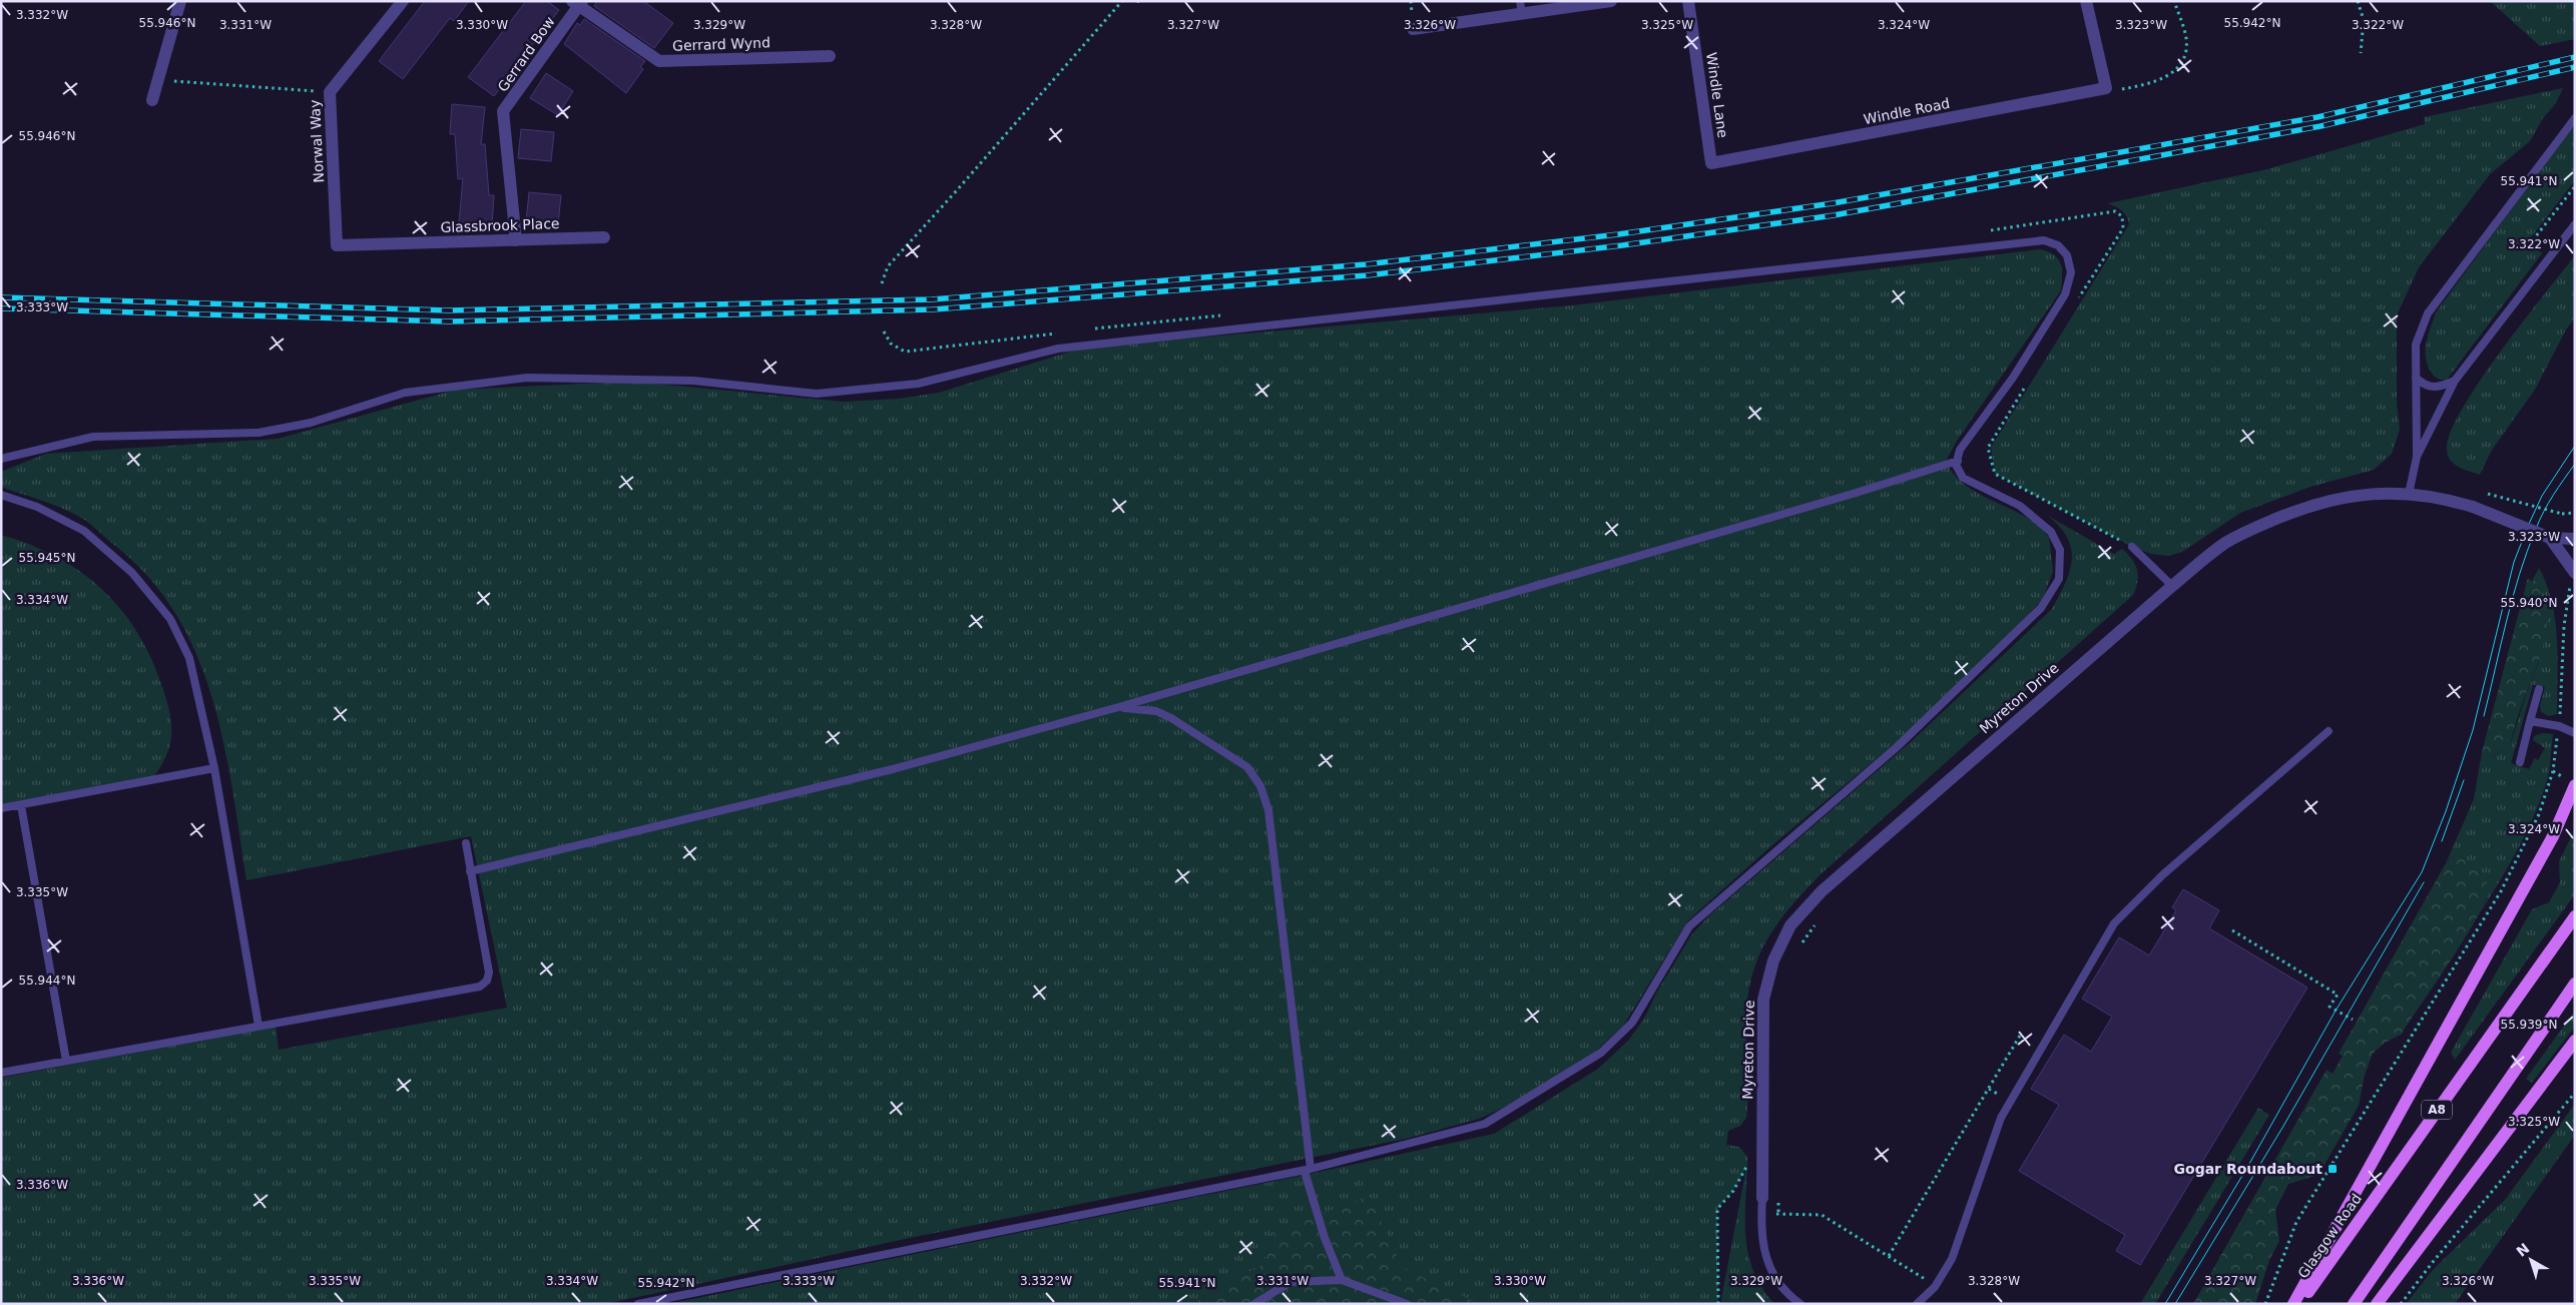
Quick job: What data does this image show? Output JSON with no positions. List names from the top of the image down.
{
  "streets": {
    "main road": ["A8", "Glasgow Road"],
    "street": [
      "Gerrard Wynd",
      "Gerrard Bow",
      "Windle Lane",
      "Windle Road",
      "Norwal Way",
      "Glassbrook Place",
      "Myreton Drive"
    ]
  },
  "crossings": [
    ["Gerrard Wynd", "Gerrard Bow"],
    ["Gerrard Bow", "Glassbrook Place"],
    ["Windle Lane", "Windle Road"],
    ["Norwal Way", "Glassbrook Place"]
  ],
  "places": {
    "transit": ["Gogar Roundabout"]
  },
  "north": "top left",
  "coordinates": [
    "3.332°W",
    "55.946°N",
    "55.942°N",
    "3.323°W",
    "3.331°W",
    "3.330°W",
    "3.329°W",
    "3.328°W",
    "3.327°W",
    "3.326°W",
    "3.325°W",
    "3.324°W",
    "3.322°W",
    "55.941°N",
    "3.333°W",
    "55.945°N",
    "3.334°W",
    "55.940°N",
    "3.335°W",
    "55.944°N",
    "55.939°N",
    "3.336°W"
  ]
}
